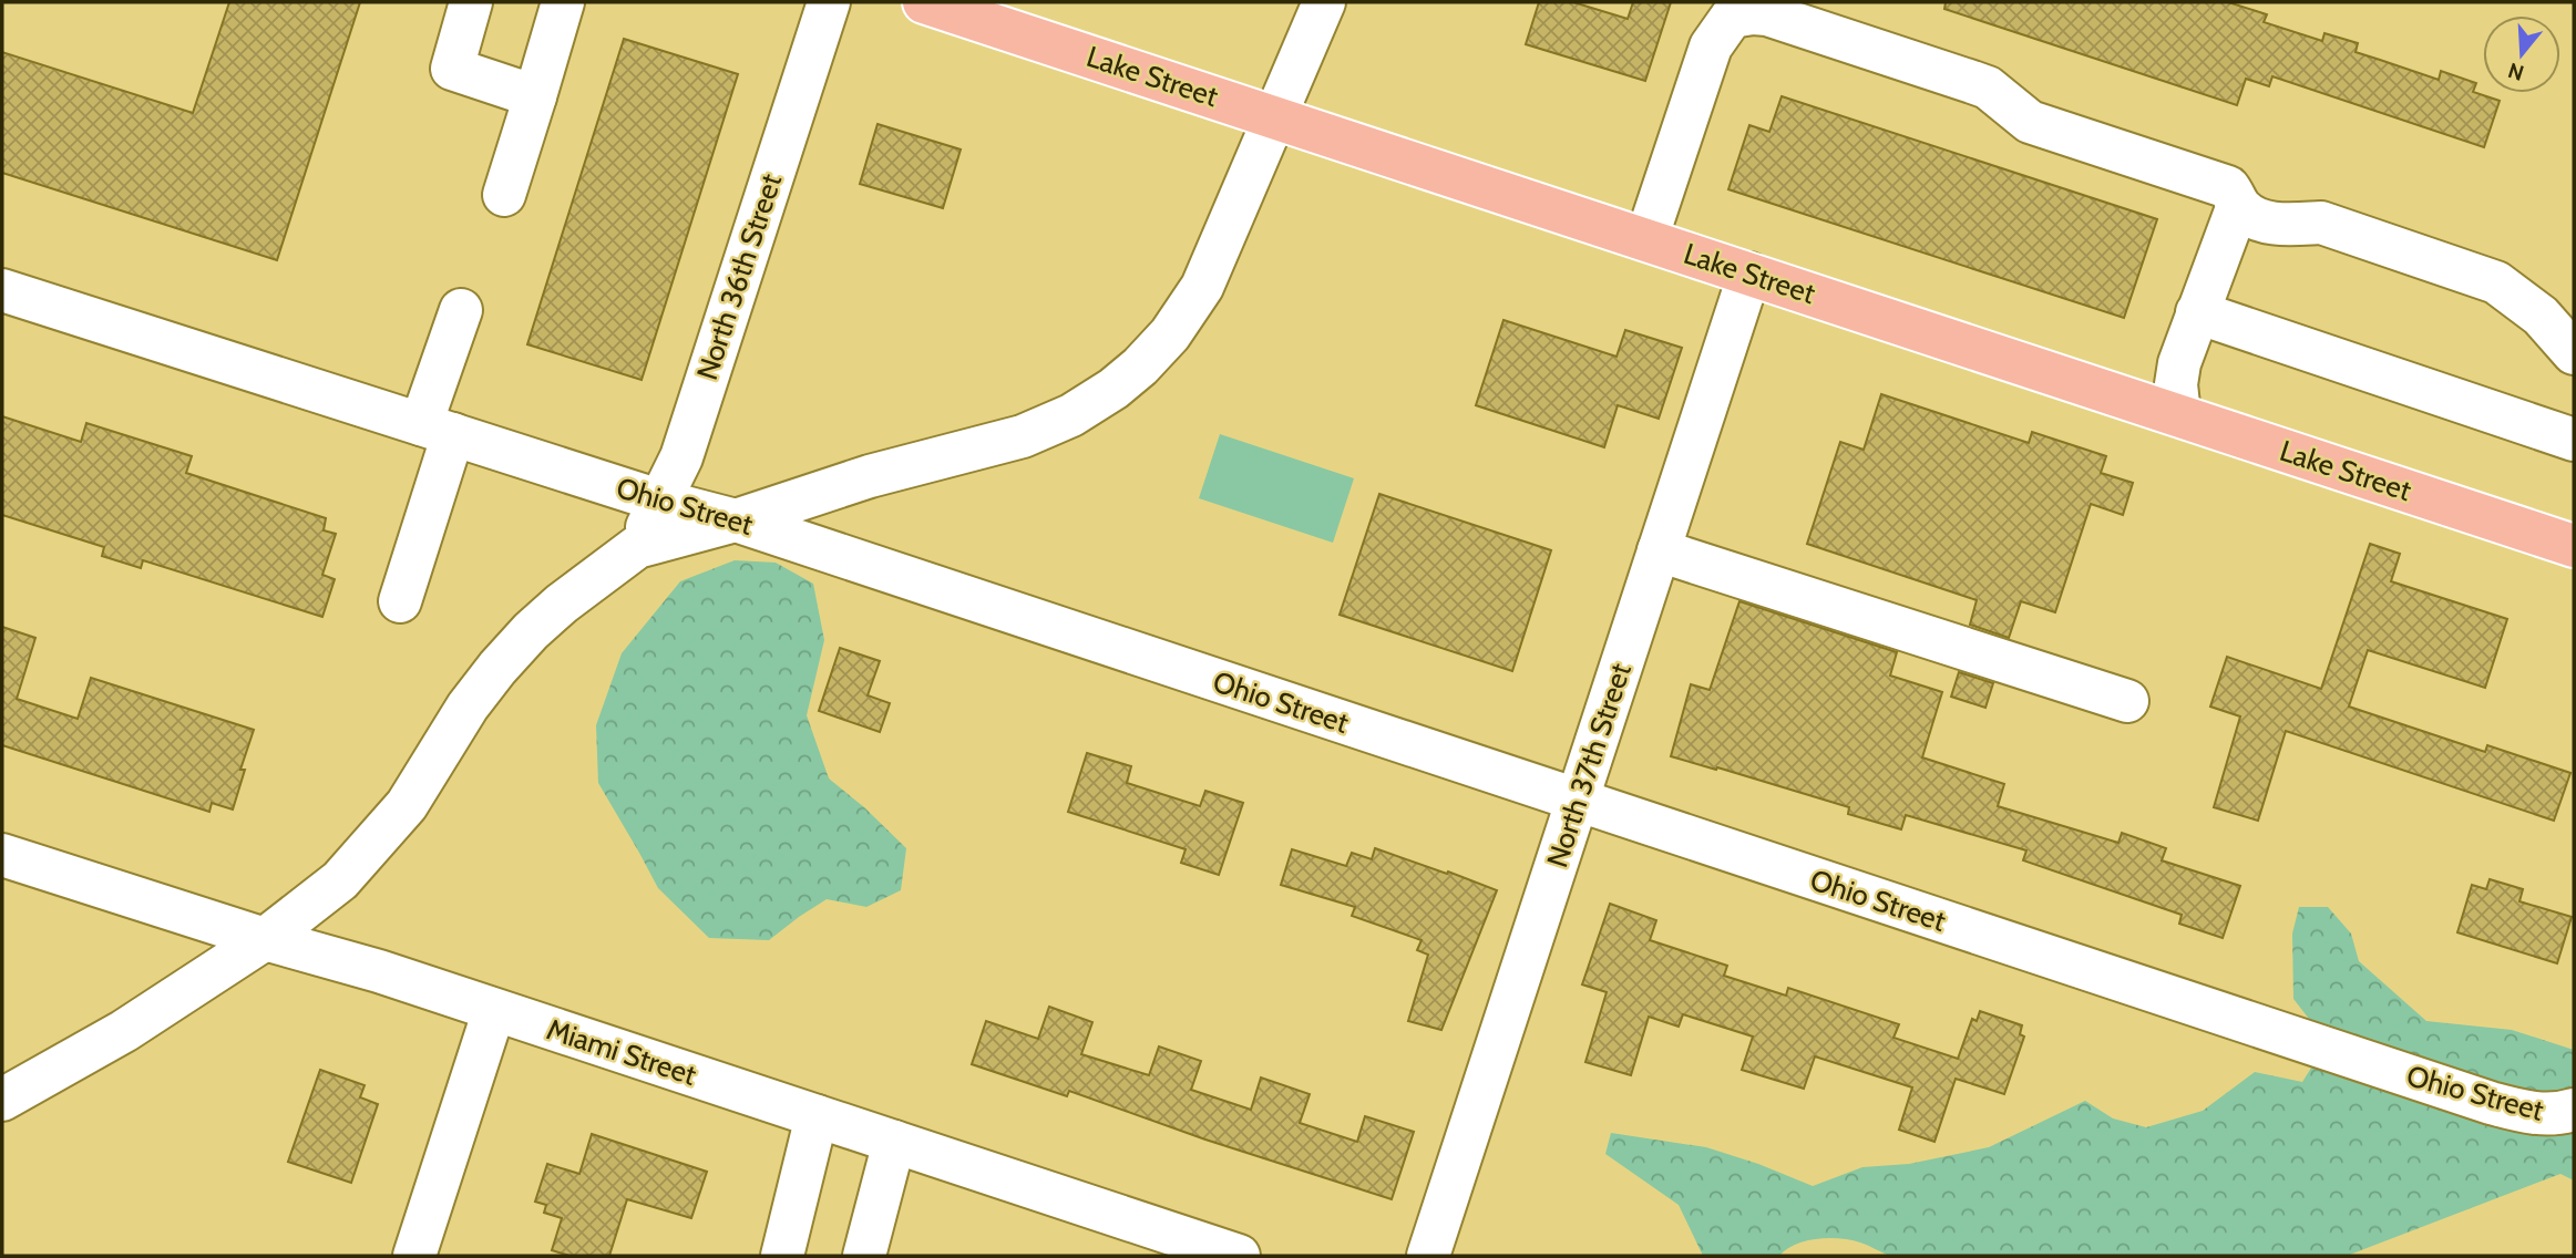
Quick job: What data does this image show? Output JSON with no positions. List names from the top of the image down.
{
  "streets": {
    "main road": ["Lake Street"],
    "street": [
      "North 36th Street",
      "Ohio Street",
      "North 37th Street",
      "Miami Street"
    ]
  },
  "crossings": [
    ["Lake Street", "North 37th Street"],
    ["North 36th Street", "Ohio Street"],
    ["Ohio Street", "North 37th Street"]
  ],
  "north": "bottom"
}
